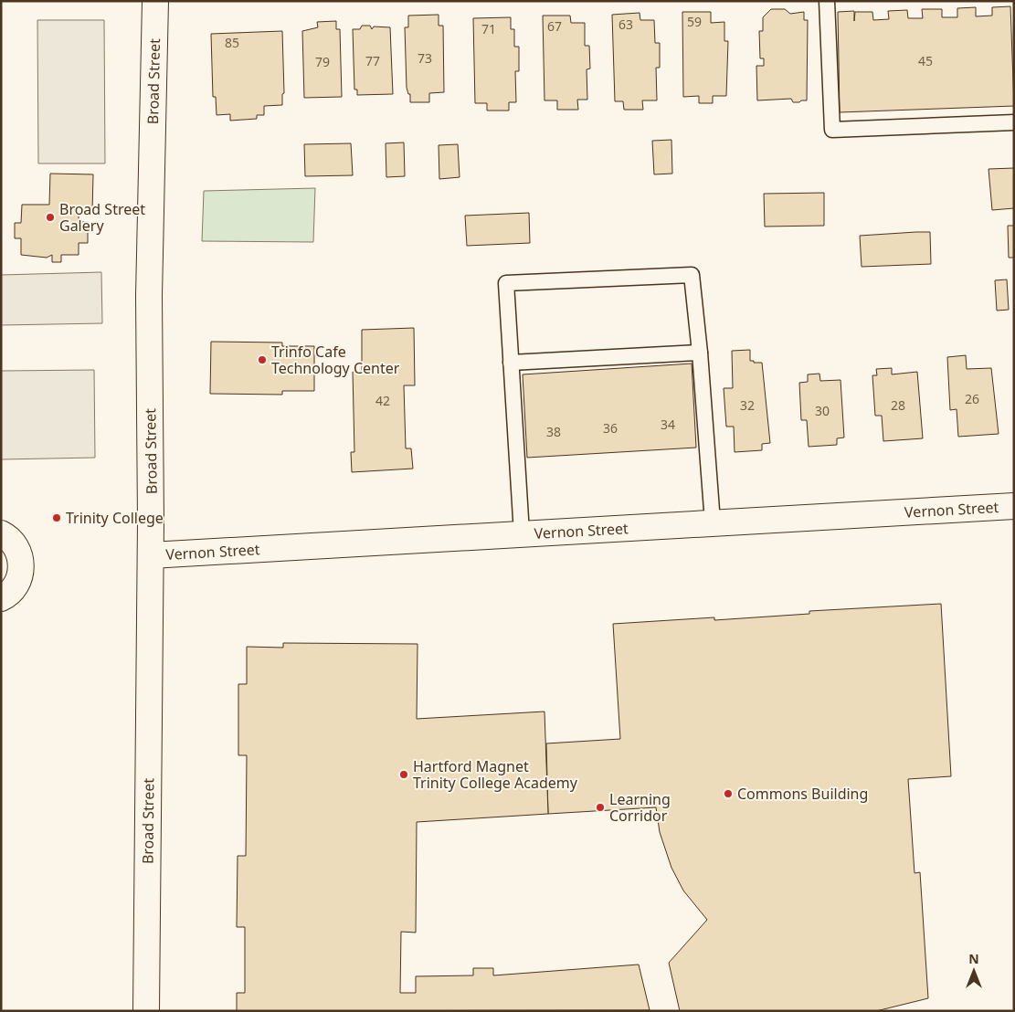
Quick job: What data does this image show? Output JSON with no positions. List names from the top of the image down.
{
  "streets": {
    "main road": ["Broad Street", "Vernon Street"]
  },
  "crossings": [
    ["Broad Street", "Vernon Street"]
  ],
  "places": [
    "Broad Street Galery",
    "Trinfo Cafe Technology Center",
    "Trinity College",
    "Hartford Magnet Trinity College Academy",
    "Commons Building",
    "Learning Corridor"
  ],
  "house_numbers": [
    "59",
    "63",
    "67",
    "71",
    "85",
    "73",
    "77",
    "45",
    "79",
    "26",
    "42",
    "32",
    "28",
    "30",
    "34",
    "36",
    "38"
  ],
  "north": "top"
}
